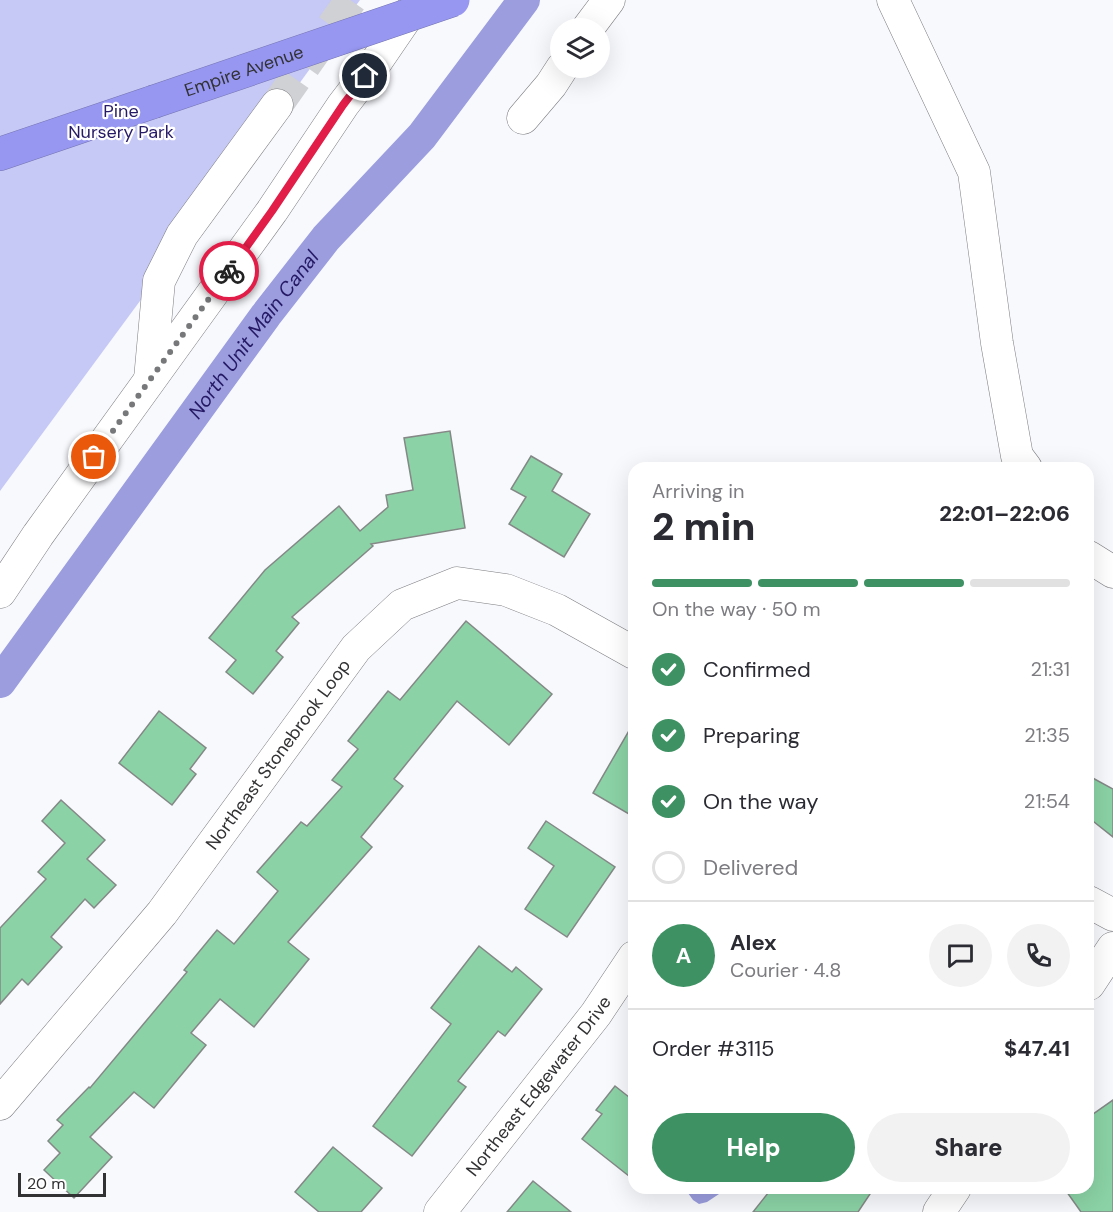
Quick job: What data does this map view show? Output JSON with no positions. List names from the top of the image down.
{
  "streets": {
    "highway": ["Empire Avenue"],
    "street": ["Northeast Stonebrook Loop", "Northeast Edgewater Drive"]
  },
  "water": ["North Unit Main Canal"],
  "parks": ["Pine Nursery Park"],
  "scale_bar": "20 m",
  "page": {
    "heading": ["2 min", "Arriving in", "22:01–22:06"],
    "panel": [
      "Alex",
      "Courier · 4.8",
      "Order #3115",
      "$47.41"
    ],
    "bar": "On the way · 50 m",
    "list": [
      ["Confirmed", "21:31"],
      ["Preparing", "21:35"],
      ["On the way", "21:54"],
      "Delivered"
    ],
    "round": "A",
    "buttons": ["Help", "Share"],
    "scale": "20 m"
  }
}
